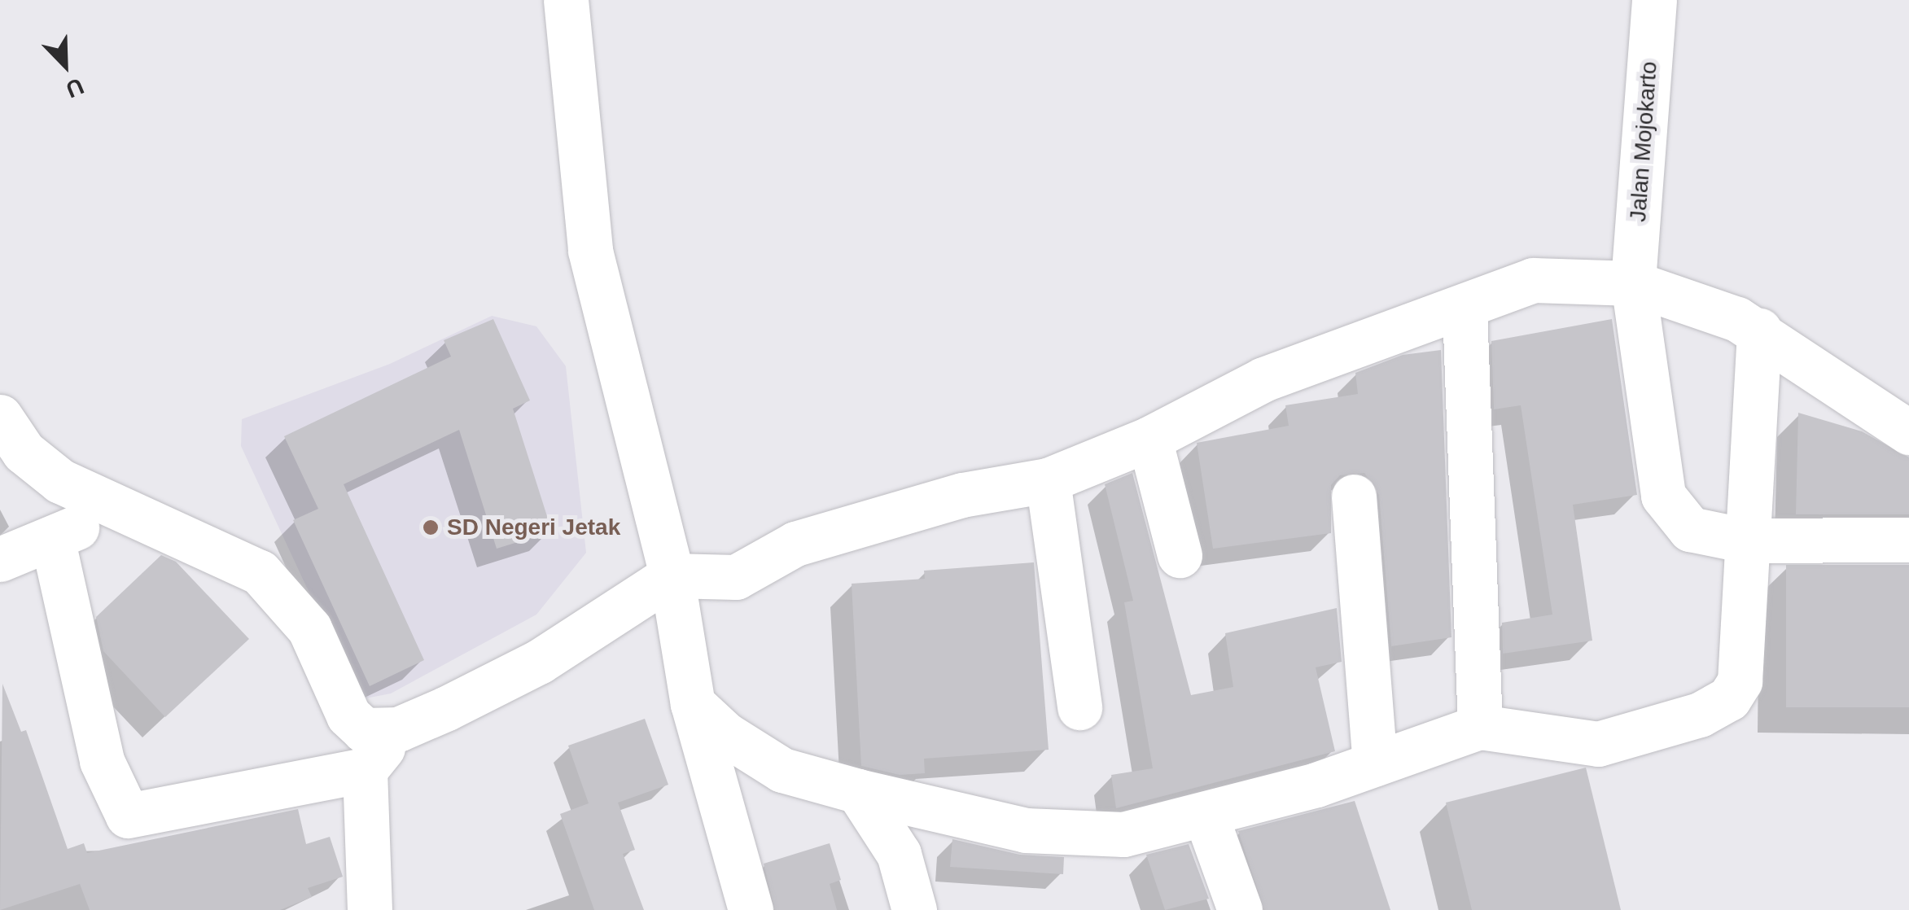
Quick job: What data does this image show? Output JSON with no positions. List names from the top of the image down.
{
  "streets": {
    "street": ["Jalan Mojokarto"]
  },
  "places": ["SD Negeri Jetak"],
  "north": "bottom right"
}
